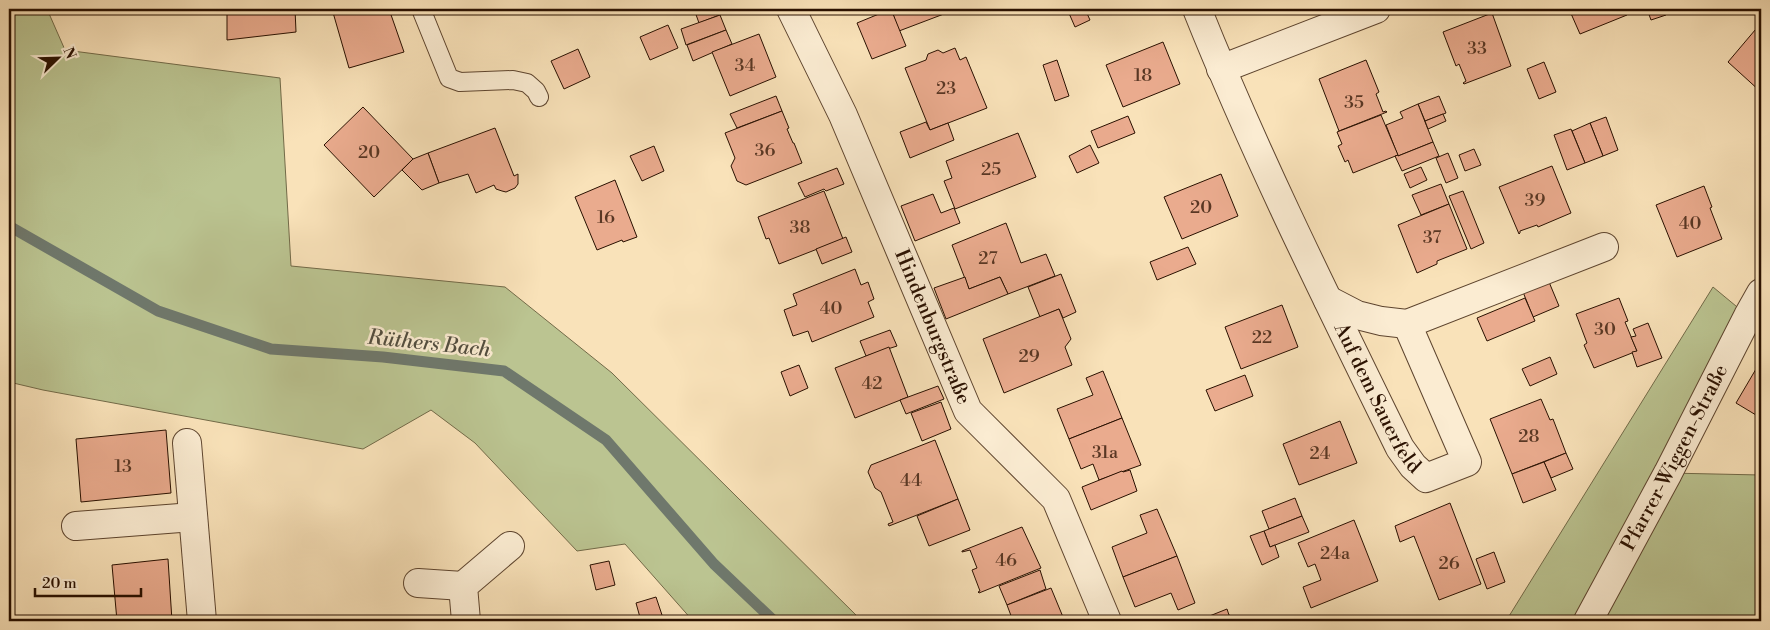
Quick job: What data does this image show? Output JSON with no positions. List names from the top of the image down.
{
  "streets": {
    "street": ["Hindenburgstraße", "Auf dem Sauerfeld", "Pfarrer-Wiggen-Straße"]
  },
  "water": ["Rüthers Bach"],
  "house_numbers": [
    "33",
    "34",
    "18",
    "23",
    "35",
    "36",
    "20",
    "25",
    "39",
    "20",
    "16",
    "40",
    "38",
    "37",
    "27",
    "40",
    "30",
    "22",
    "29",
    "42",
    "28",
    "31a",
    "24",
    "13",
    "44",
    "24a",
    "46",
    "26"
  ],
  "scale_bar": "20 m",
  "north": "top right"
}
